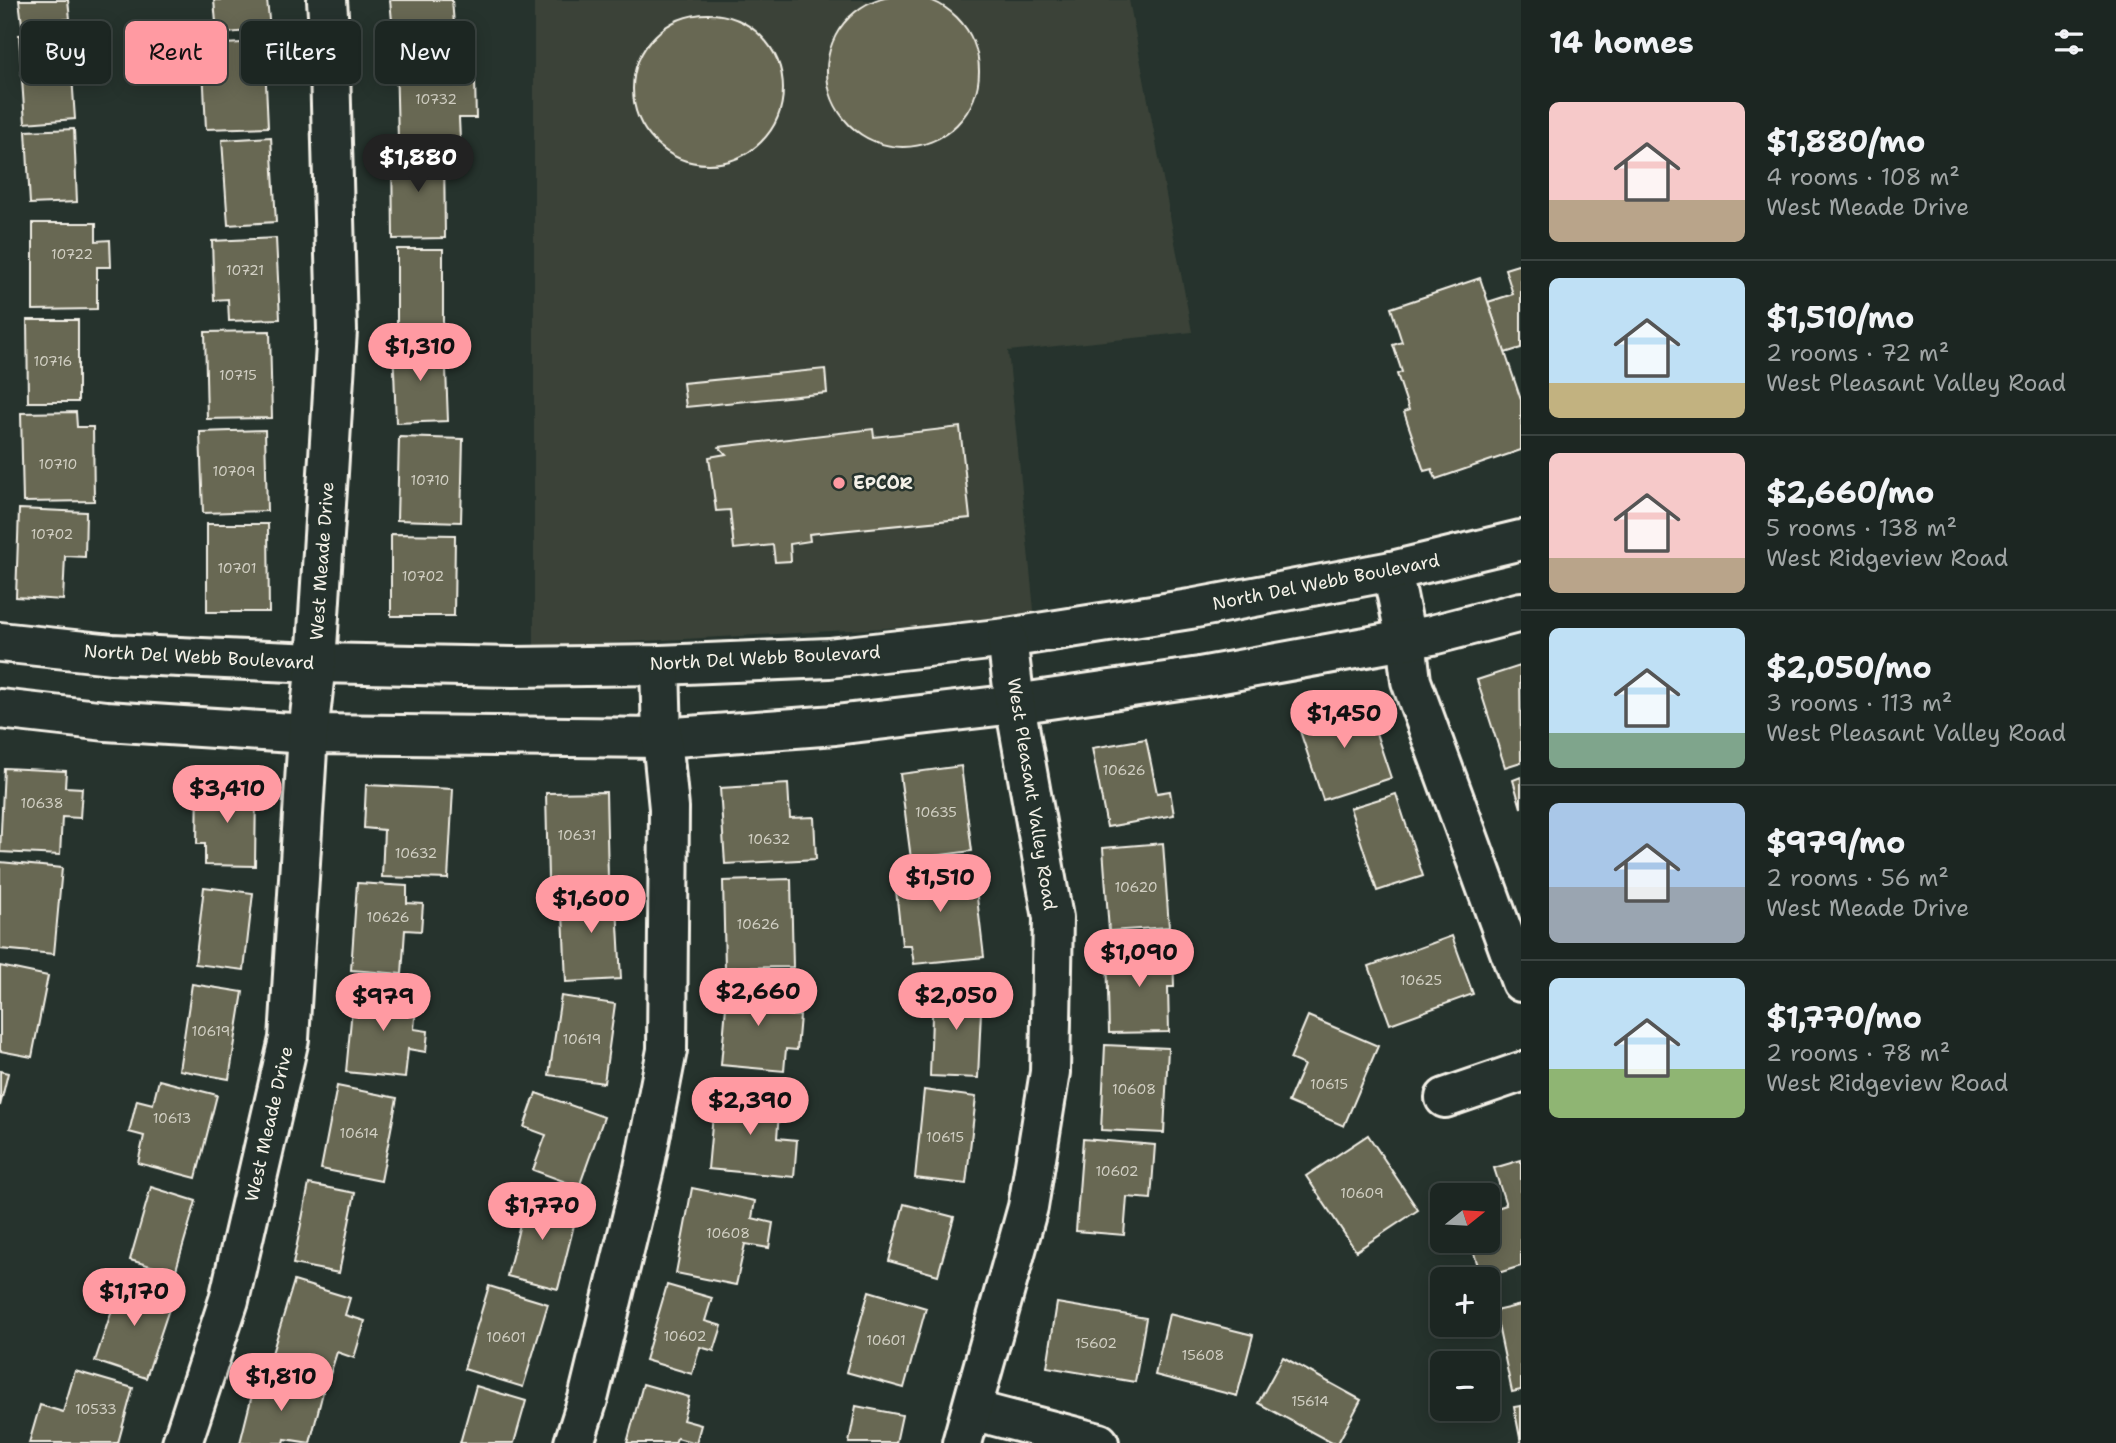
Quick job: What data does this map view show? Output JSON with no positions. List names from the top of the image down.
{
  "streets": {
    "street": ["West Meade Drive", "North Del Webb Boulevard", "West Pleasant Valley Road"]
  },
  "crossings": [
    ["West Meade Drive", "North Del Webb Boulevard"],
    ["North Del Webb Boulevard", "West Pleasant Valley Road"]
  ],
  "places": ["EPCOR"],
  "house_numbers": [
    "10732",
    "10722",
    "10721",
    "10716",
    "10715",
    "10710",
    "10709",
    "10710",
    "10702",
    "10701",
    "10702",
    "10626",
    "10638",
    "10635",
    "10631",
    "10632",
    "10632",
    "10620",
    "10626",
    "10626",
    "10625",
    "10619",
    "10619",
    "10615",
    "10608",
    "10613",
    "10614",
    "10615",
    "10602",
    "10609",
    "10608",
    "10602",
    "10601",
    "10601",
    "15602",
    "15608",
    "15614",
    "10533"
  ],
  "north": "right",
  "page": {
    "heading": "14 homes",
    "chip": [
      "Buy",
      "Rent",
      "Filters",
      "New"
    ],
    "list": [
      {
        "name": "$1,880/mo",
        "note": "4 rooms · 108 m² · West Meade Drive"
      },
      {
        "name": "$1,510/mo",
        "note": "2 rooms · 72 m² · West Pleasant Valley Road"
      },
      {
        "name": "$2,660/mo",
        "note": "5 rooms · 138 m² · West Ridgeview Road"
      },
      {
        "name": "$2,050/mo",
        "note": "3 rooms · 113 m² · West Pleasant Valley Road"
      },
      {
        "name": "$979/mo",
        "note": "2 rooms · 56 m² · West Meade Drive"
      },
      {
        "name": "$1,770/mo",
        "note": "2 rooms · 78 m² · West Ridgeview Road"
      }
    ],
    "price": [
      "$1,880",
      "$1,310",
      "$1,450",
      "$3,410",
      "$1,510",
      "$1,600",
      "$1,090",
      "$2,660",
      "$2,050",
      "$979",
      "$2,390",
      "$1,770",
      "$1,170",
      "$1,810"
    ],
    "map_buttons": ["+", "−"]
  }
}
